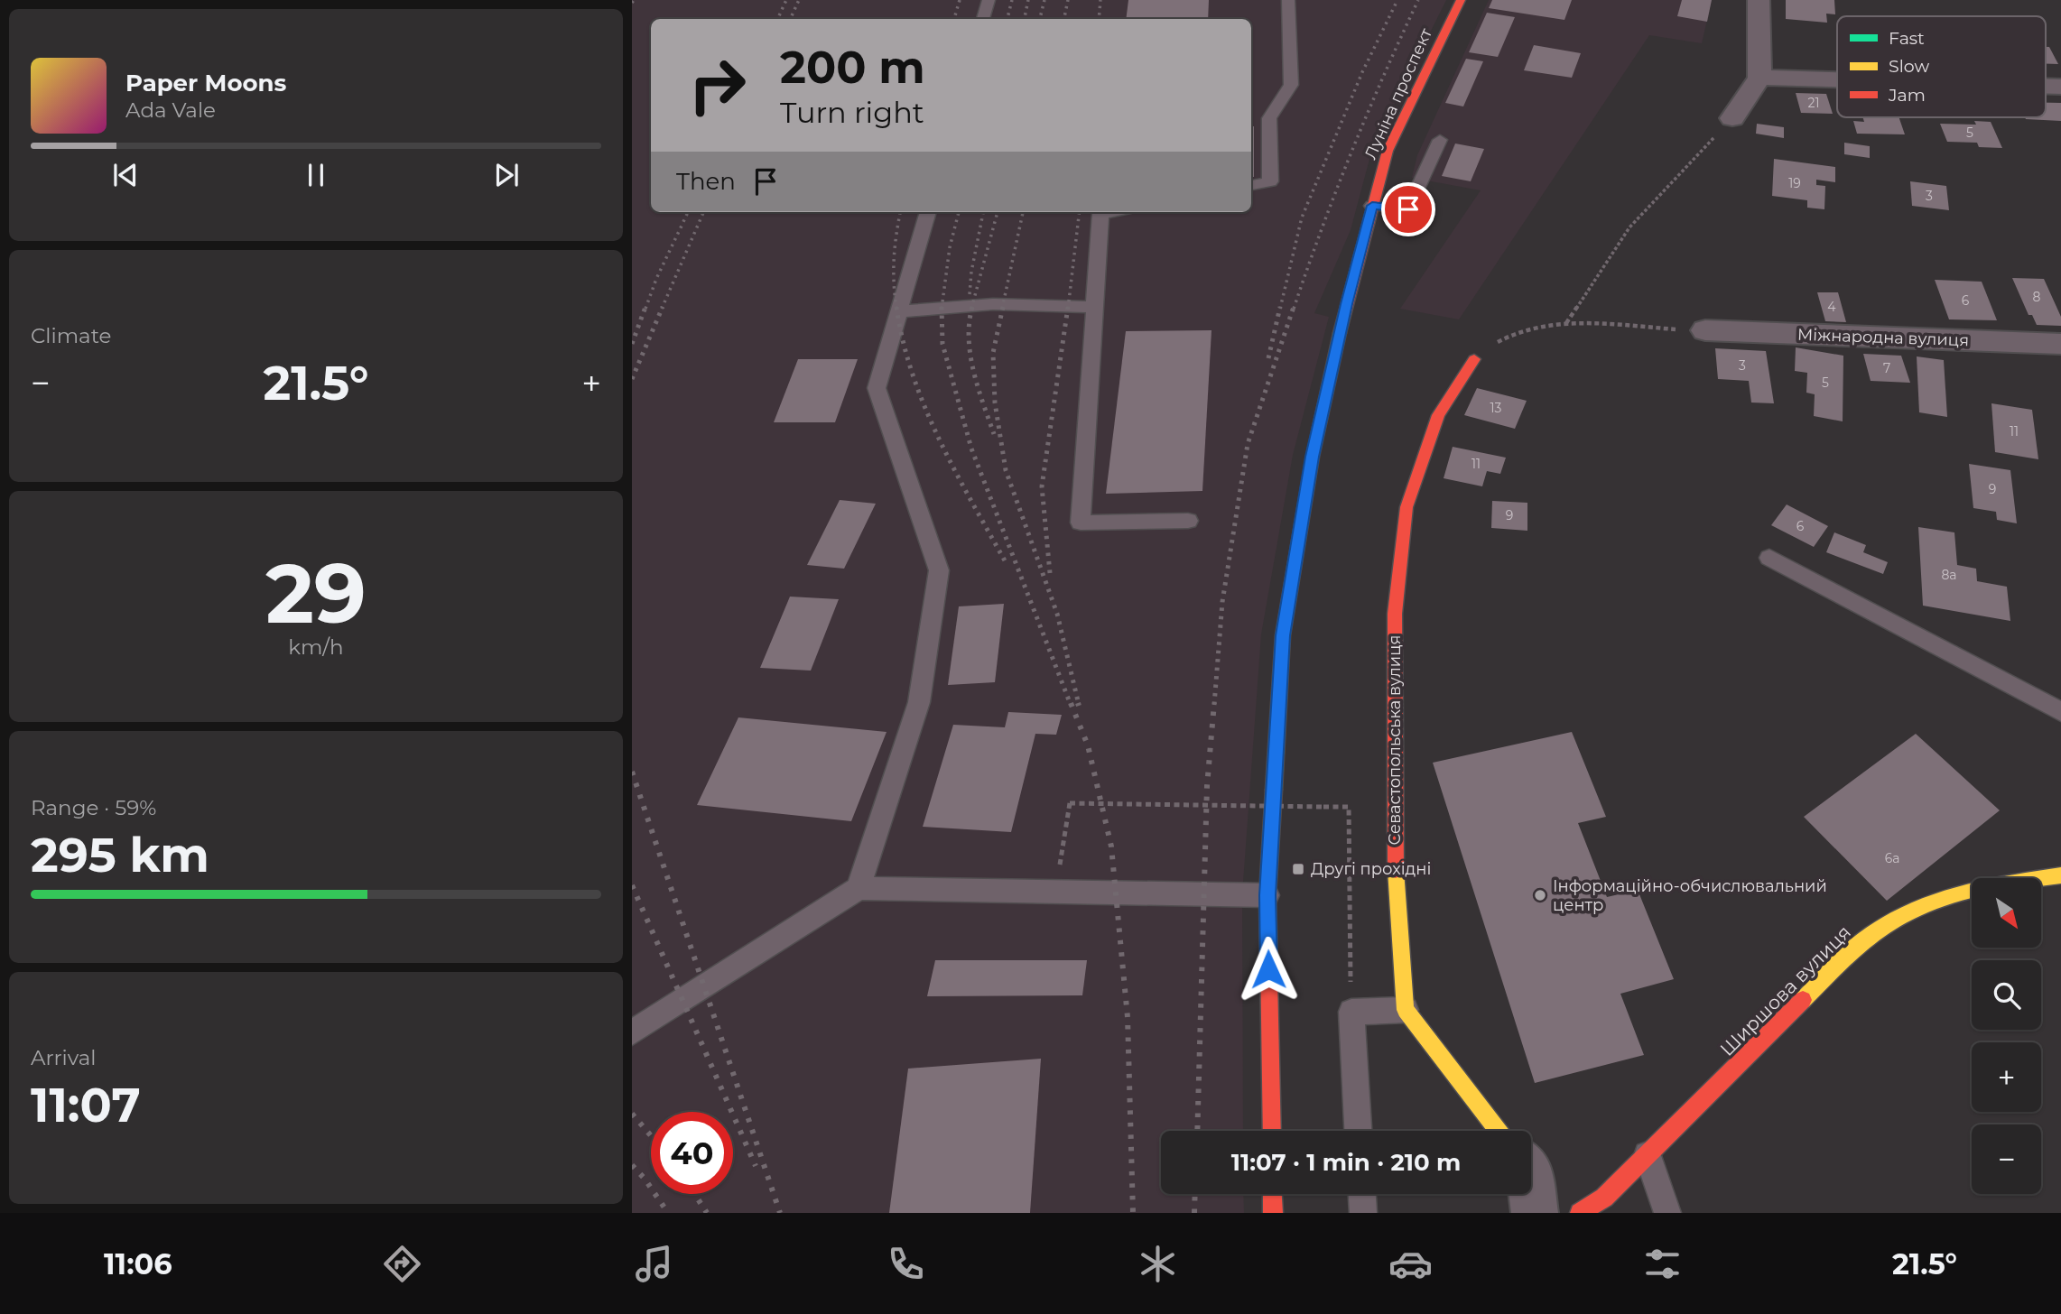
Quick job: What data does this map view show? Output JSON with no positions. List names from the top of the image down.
{
  "streets": {
    "street": [
      "Луніна проспект",
      "Міжнародна вулиця",
      "Севастопольська вулиця",
      "Ширшова вулиця"
    ]
  },
  "places": {
    "transit": ["Другі прохідні"],
    "other": ["Інформаційно-обчислювальний центр"]
  },
  "house_numbers": [
    "21",
    "5",
    "19",
    "3",
    "8",
    "6",
    "4",
    "3",
    "7",
    "5",
    "13",
    "11",
    "11",
    "9",
    "9",
    "6",
    "8а",
    "6а"
  ],
  "legend": ["Fast", "Slow", "Jam"],
  "north": "bottom right",
  "page": {
    "turn": ["200 m", "Turn right"],
    "song": ["Paper Moons", "Ada Vale"],
    "then": "Then",
    "tile": [
      "Climate",
      ["29", "km/h"],
      ["Range · 59%", "295 km"],
      ["Arrival", "11:07"]
    ],
    "heat": ["−", "21.5°", "+"],
    "map_buttons": ["+", "−"],
    "limit": "40",
    "trip": "11:07 · 1 min · 210 m",
    "tabs": ["11:06", "21.5°"]
  }
}
